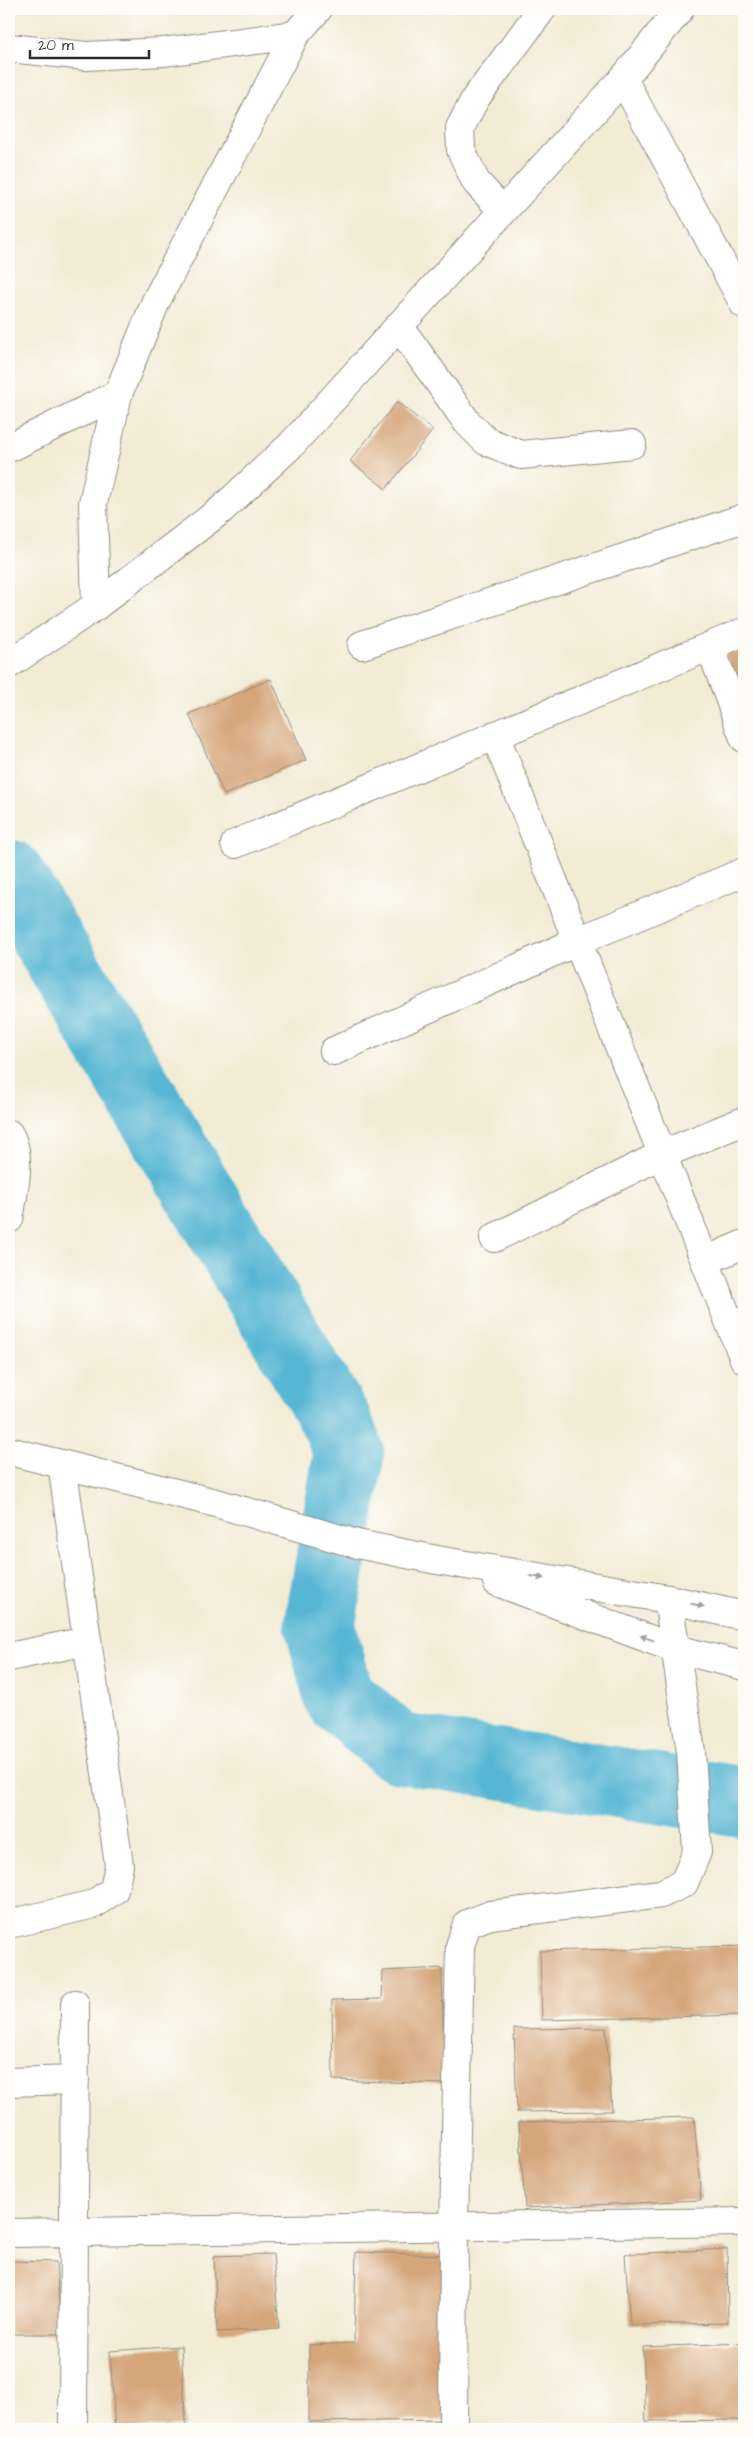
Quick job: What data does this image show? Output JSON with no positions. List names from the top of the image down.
{
  "scale_bar": "20 m"
}
